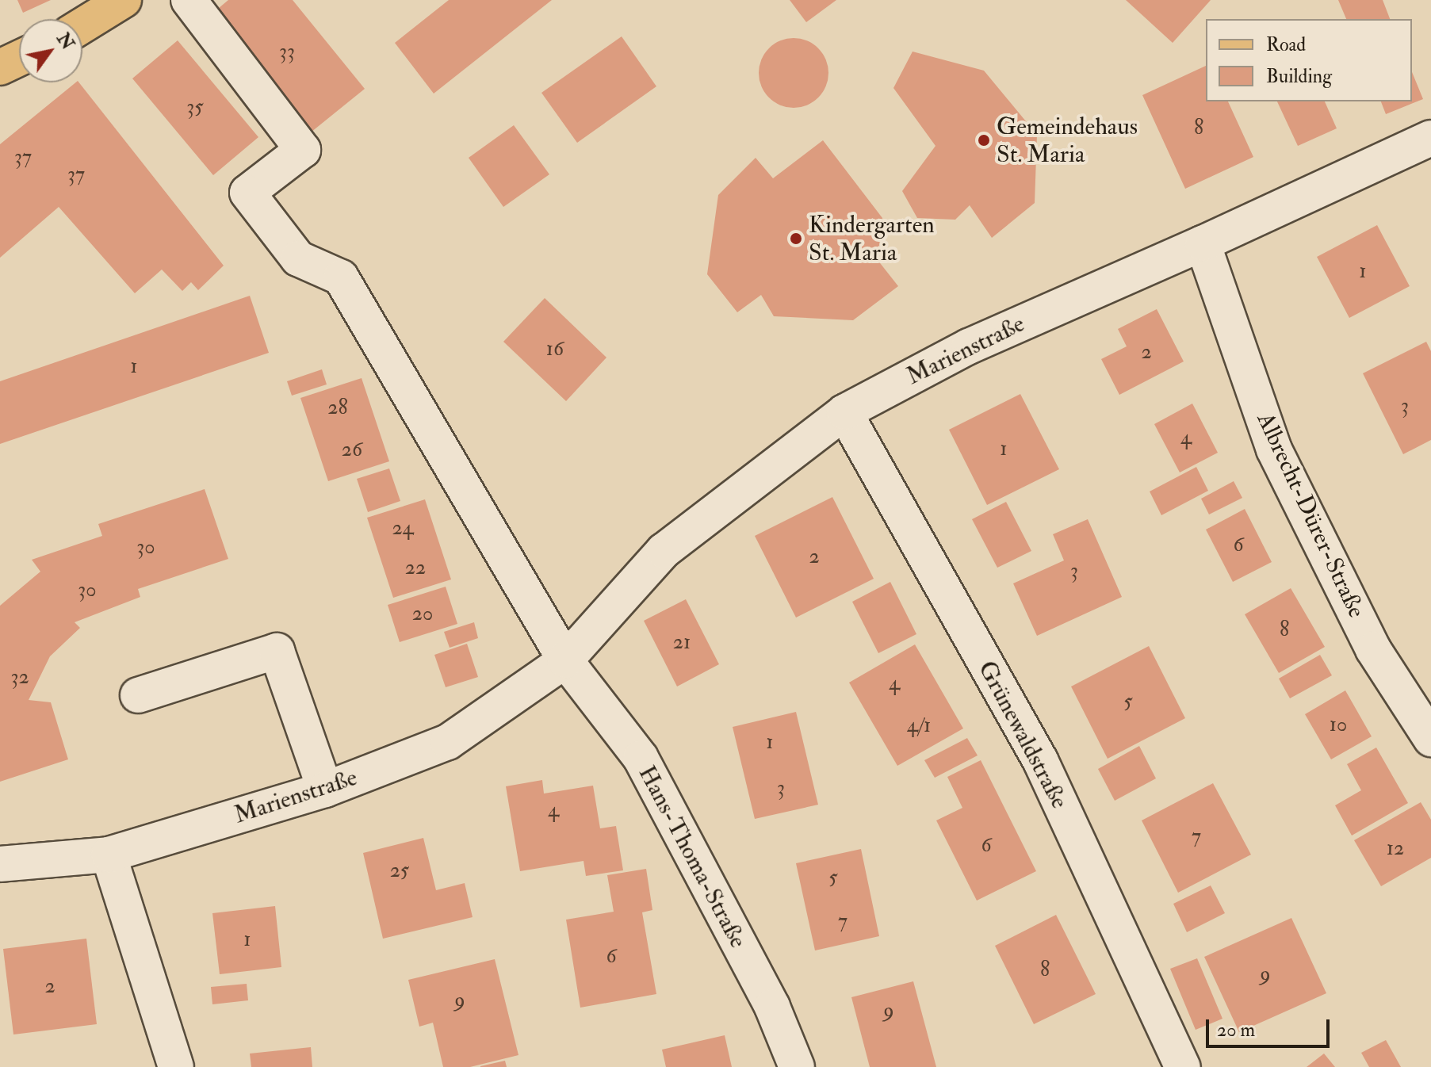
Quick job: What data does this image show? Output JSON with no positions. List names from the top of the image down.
{
  "streets": {
    "street": [
      "Marienstraße",
      "Albrecht-Dürer-Straße",
      "Grünewaldstraße",
      "Hans-Thoma-Straße"
    ]
  },
  "crossings": [
    ["Marienstraße", "Albrecht-Dürer-Straße"],
    ["Marienstraße", "Grünewaldstraße"],
    ["Marienstraße", "Hans-Thoma-Straße"]
  ],
  "places": ["Gemeindehaus St. Maria", "Kindergarten St. Maria"],
  "house_numbers": [
    "33",
    "35",
    "8",
    "37",
    "37",
    "1",
    "16",
    "2",
    "1",
    "3",
    "28",
    "4",
    "1",
    "26",
    "24",
    "6",
    "30",
    "2",
    "22",
    "3",
    "30",
    "20",
    "8",
    "21",
    "32",
    "4",
    "5",
    "10",
    "4/1",
    "1",
    "3",
    "4",
    "7",
    "6",
    "12",
    "25",
    "5",
    "7",
    "1",
    "6",
    "8",
    "9",
    "2",
    "9",
    "9"
  ],
  "legend": ["Road", "Building"],
  "scale_bar": "20 m",
  "north": "top right"
}
